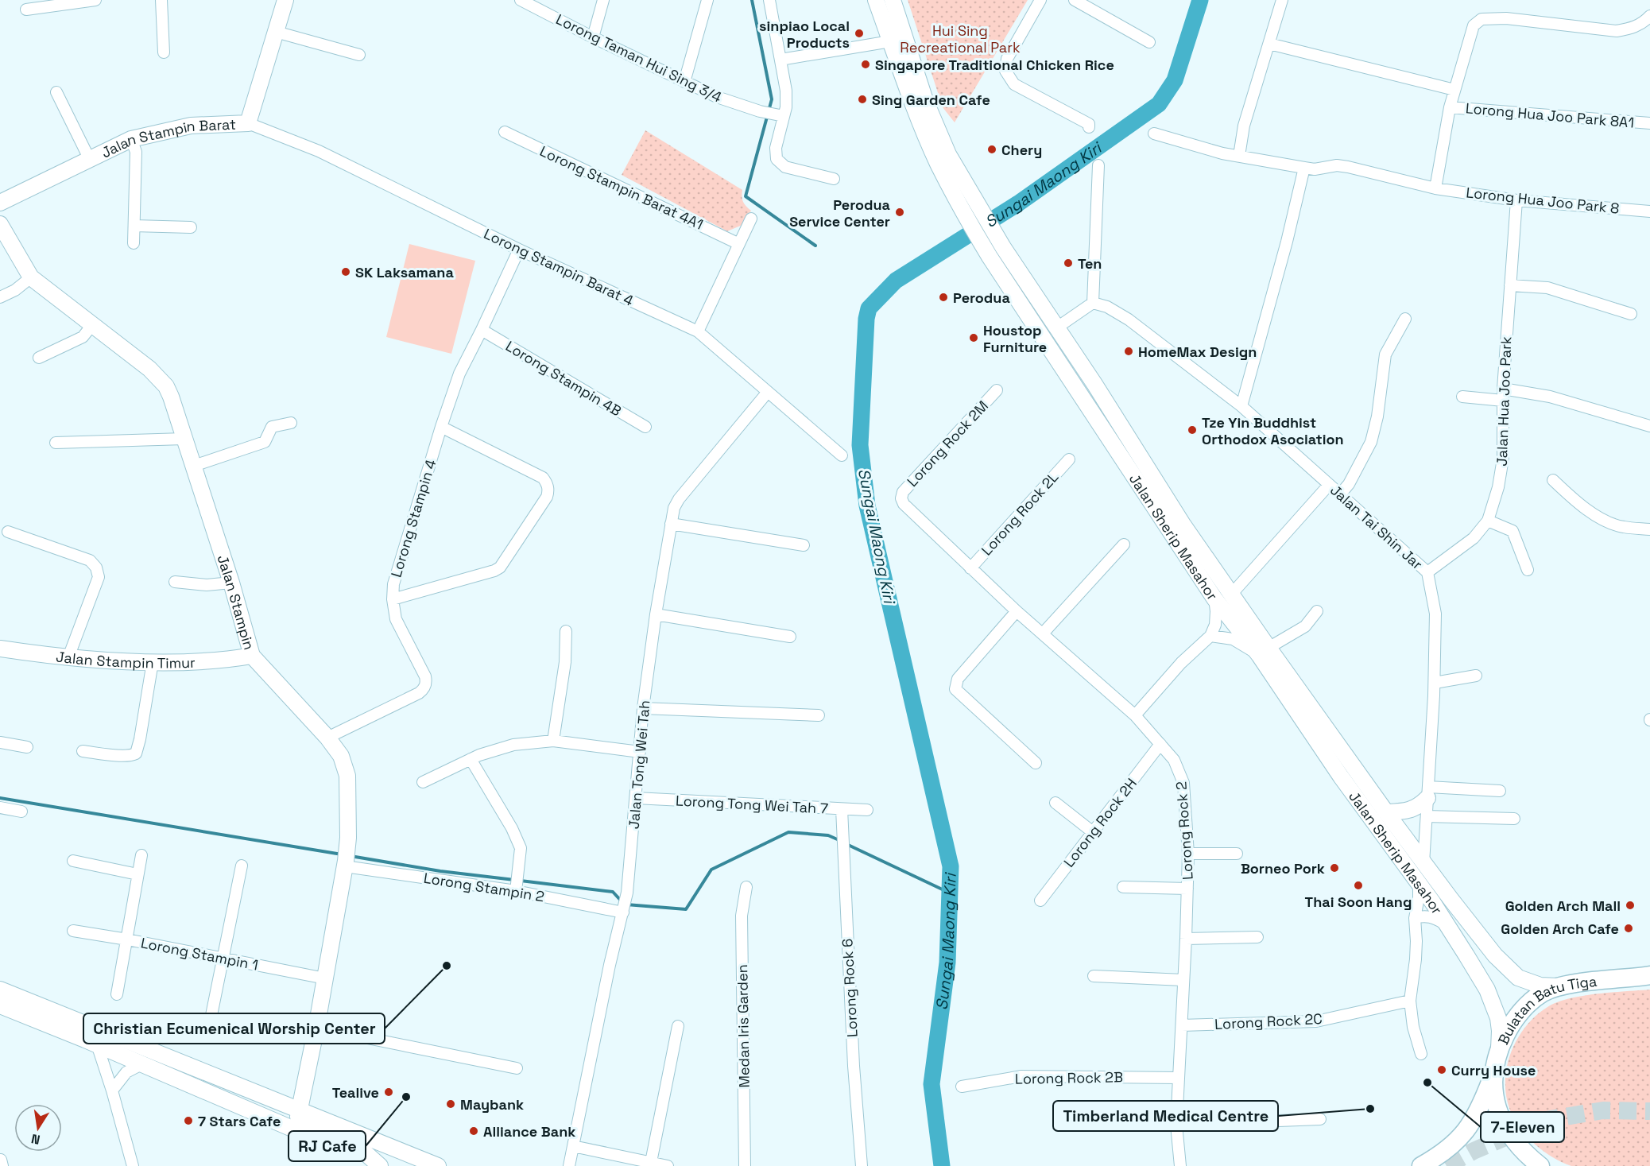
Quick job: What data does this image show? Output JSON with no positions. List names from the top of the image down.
{
  "streets": {
    "main road": [
      "Jalan Stampin Barat",
      "Jalan Sherip Masahor",
      "Jalan Stampin",
      "Jalan Stampin Timur",
      "Bulatan Batu Tiga"
    ],
    "street": [
      "Lorong Taman Hui Sing 3/4",
      "Lorong Hua Joo Park 8A1",
      "Lorong Stampin Barat 4A1",
      "Lorong Hua Joo Park 8",
      "Lorong Stampin Barat 4",
      "Lorong Stampin 4B",
      "Jalan Hua Joo Park",
      "Lorong Rock 2M",
      "Lorong Rock 2L",
      "Lorong Stampin 4",
      "Jalan Tai Shin Jar",
      "Jalan Tong Wei Tah",
      "Lorong Tong Wei Tah 7",
      "Lorong Rock 2H",
      "Lorong Rock 2",
      "Lorong Stampin 2",
      "Lorong Stampin 1",
      "Lorong Rock 6",
      "Lorong Rock 2C",
      "Medan Iris Garden",
      "Lorong Rock 2B"
    ]
  },
  "crossings": [
    ["Jalan Stampin Barat", "Lorong Stampin Barat 4"],
    ["Lorong Hua Joo Park 8", "Jalan Hua Joo Park"],
    ["Lorong Stampin Barat 4", "Lorong Stampin 4"],
    ["Lorong Stampin Barat 4", "Jalan Tong Wei Tah"],
    ["Lorong Stampin 4B", "Lorong Stampin 4"],
    ["Jalan Hua Joo Park", "Jalan Tai Shin Jar"],
    ["Lorong Rock 2M", "Lorong Rock 2"],
    ["Lorong Rock 2L", "Lorong Rock 2"],
    ["Lorong Stampin 4", "Jalan Stampin"],
    ["Jalan Tai Shin Jar", "Jalan Sherip Masahor"],
    ["Jalan Sherip Masahor", "Bulatan Batu Tiga"],
    ["Jalan Stampin", "Jalan Stampin Timur"],
    ["Jalan Stampin", "Lorong Stampin 2"],
    ["Jalan Stampin", "Lorong Stampin 1"],
    ["Jalan Tong Wei Tah", "Lorong Tong Wei Tah 7"],
    ["Jalan Tong Wei Tah", "Lorong Stampin 2"],
    ["Lorong Tong Wei Tah 7", "Lorong Rock 6"],
    ["Lorong Rock 2H", "Lorong Rock 2"],
    ["Lorong Rock 2", "Lorong Rock 2C"],
    ["Lorong Rock 2", "Lorong Rock 2B"]
  ],
  "water": ["Sungai Maong Kiri"],
  "parks": ["Hui Sing Recreational Park"],
  "places": [
    "sinpiao Local Products",
    "Singapore Traditional Chicken Rice",
    "Sing Garden Cafe",
    "Chery",
    "Perodua Service Center",
    "Ten",
    "SK Laksamana",
    "Perodua",
    "Houstop Furniture",
    "HomeMax Design",
    "Tze Yin Buddhist Orthodox Asociation",
    "Borneo Pork",
    "Thai Soon Hang",
    "Golden Arch Mall",
    "Golden Arch Cafe",
    "Christian Ecumenical Worship Center",
    "Curry House",
    "7-Eleven",
    "Tealive",
    "RJ Cafe",
    "Maybank",
    "Timberland Medical Centre",
    "7 Stars Cafe",
    "Alliance Bank"
  ],
  "north": "bottom"
}
